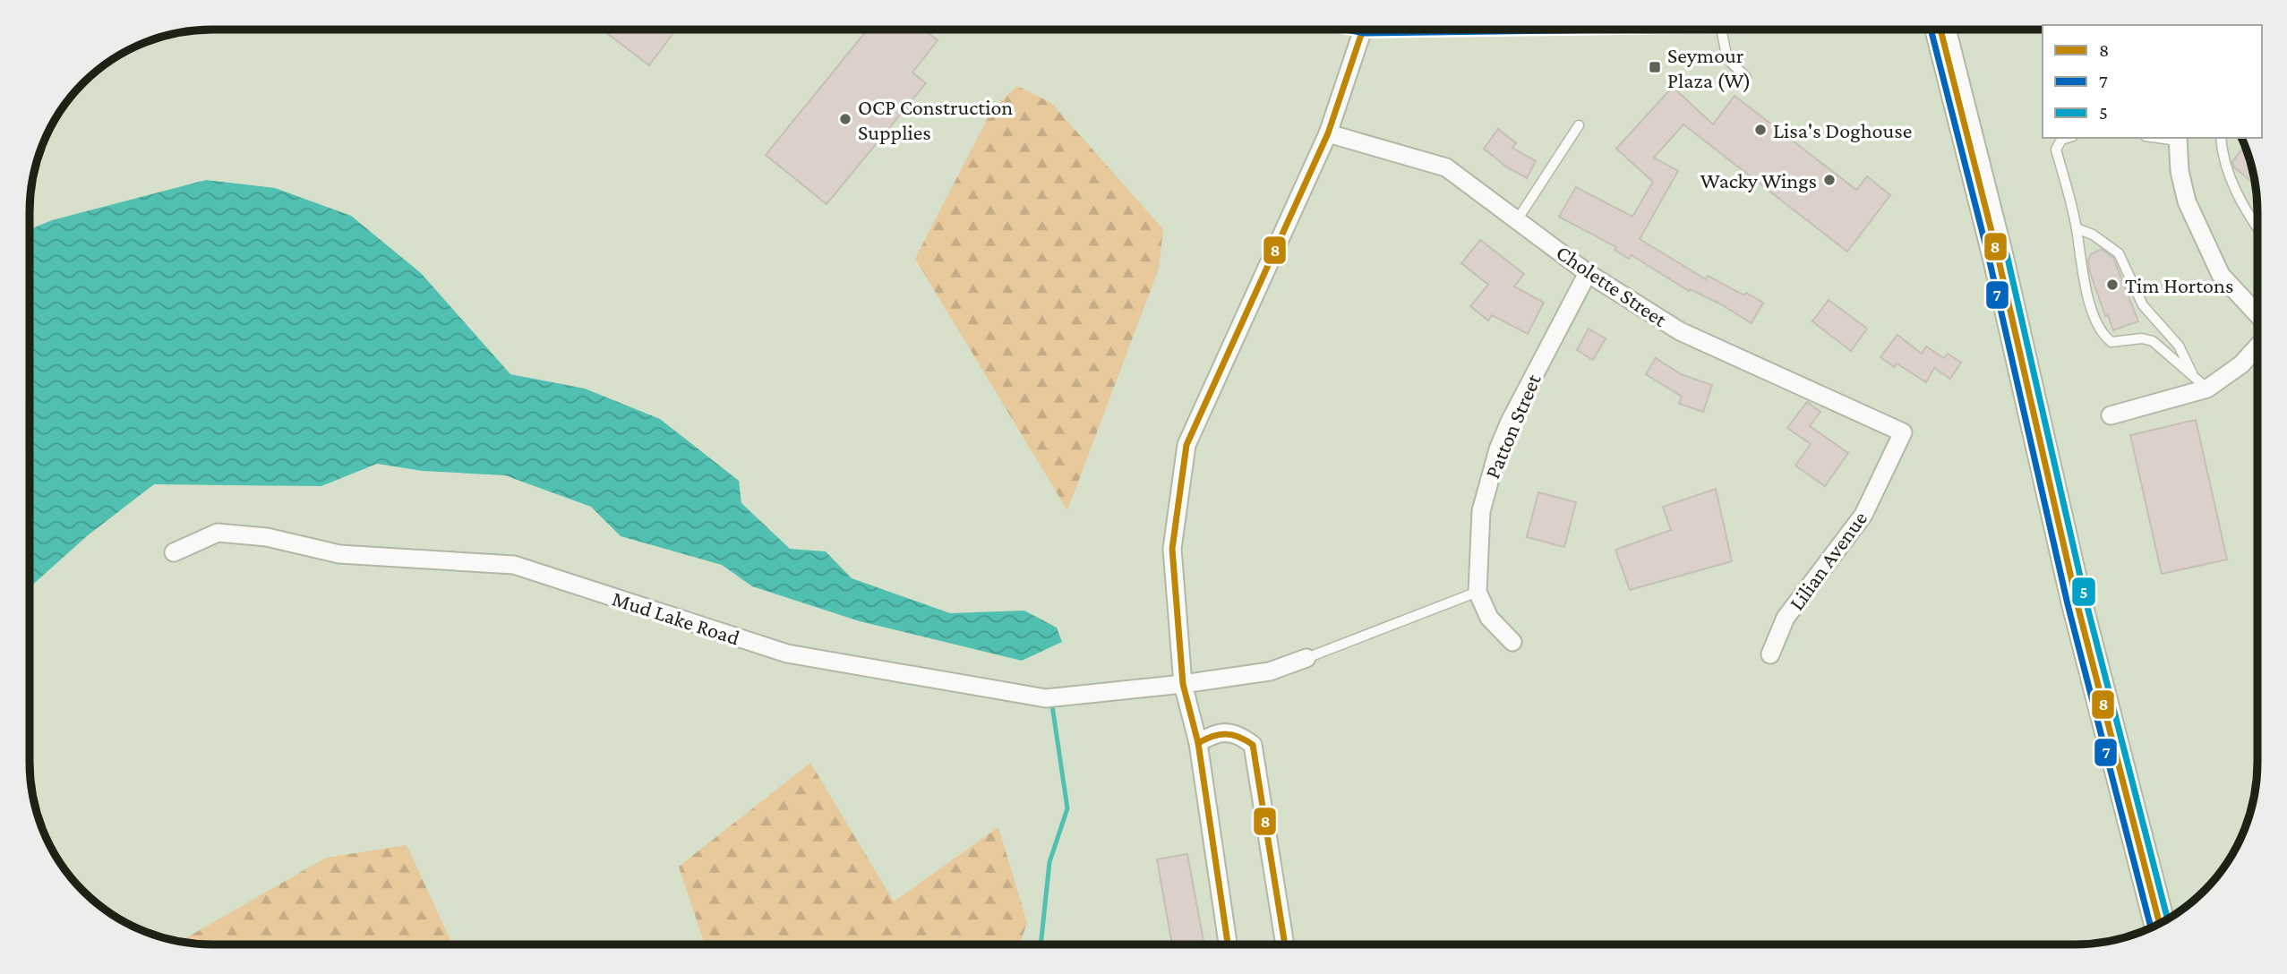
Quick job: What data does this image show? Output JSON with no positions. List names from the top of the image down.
{
  "streets": {
    "street": [
      "Cholette Street",
      "Patton Street",
      "Lilian Avenue",
      "Mud Lake Road"
    ]
  },
  "crossings": [
    ["Cholette Street", "Patton Street"],
    ["Cholette Street", "Lilian Avenue"]
  ],
  "places": {
    "transit": ["Seymour Plaza (W)"],
    "other": [
      "OCP Construction Supplies",
      "Lisa's Doghouse",
      "Wacky Wings",
      "Tim Hortons"
    ]
  },
  "lines": ["transit line 8", "transit line 7", "transit line 5"],
  "legend": ["8", "7", "5"]
}
